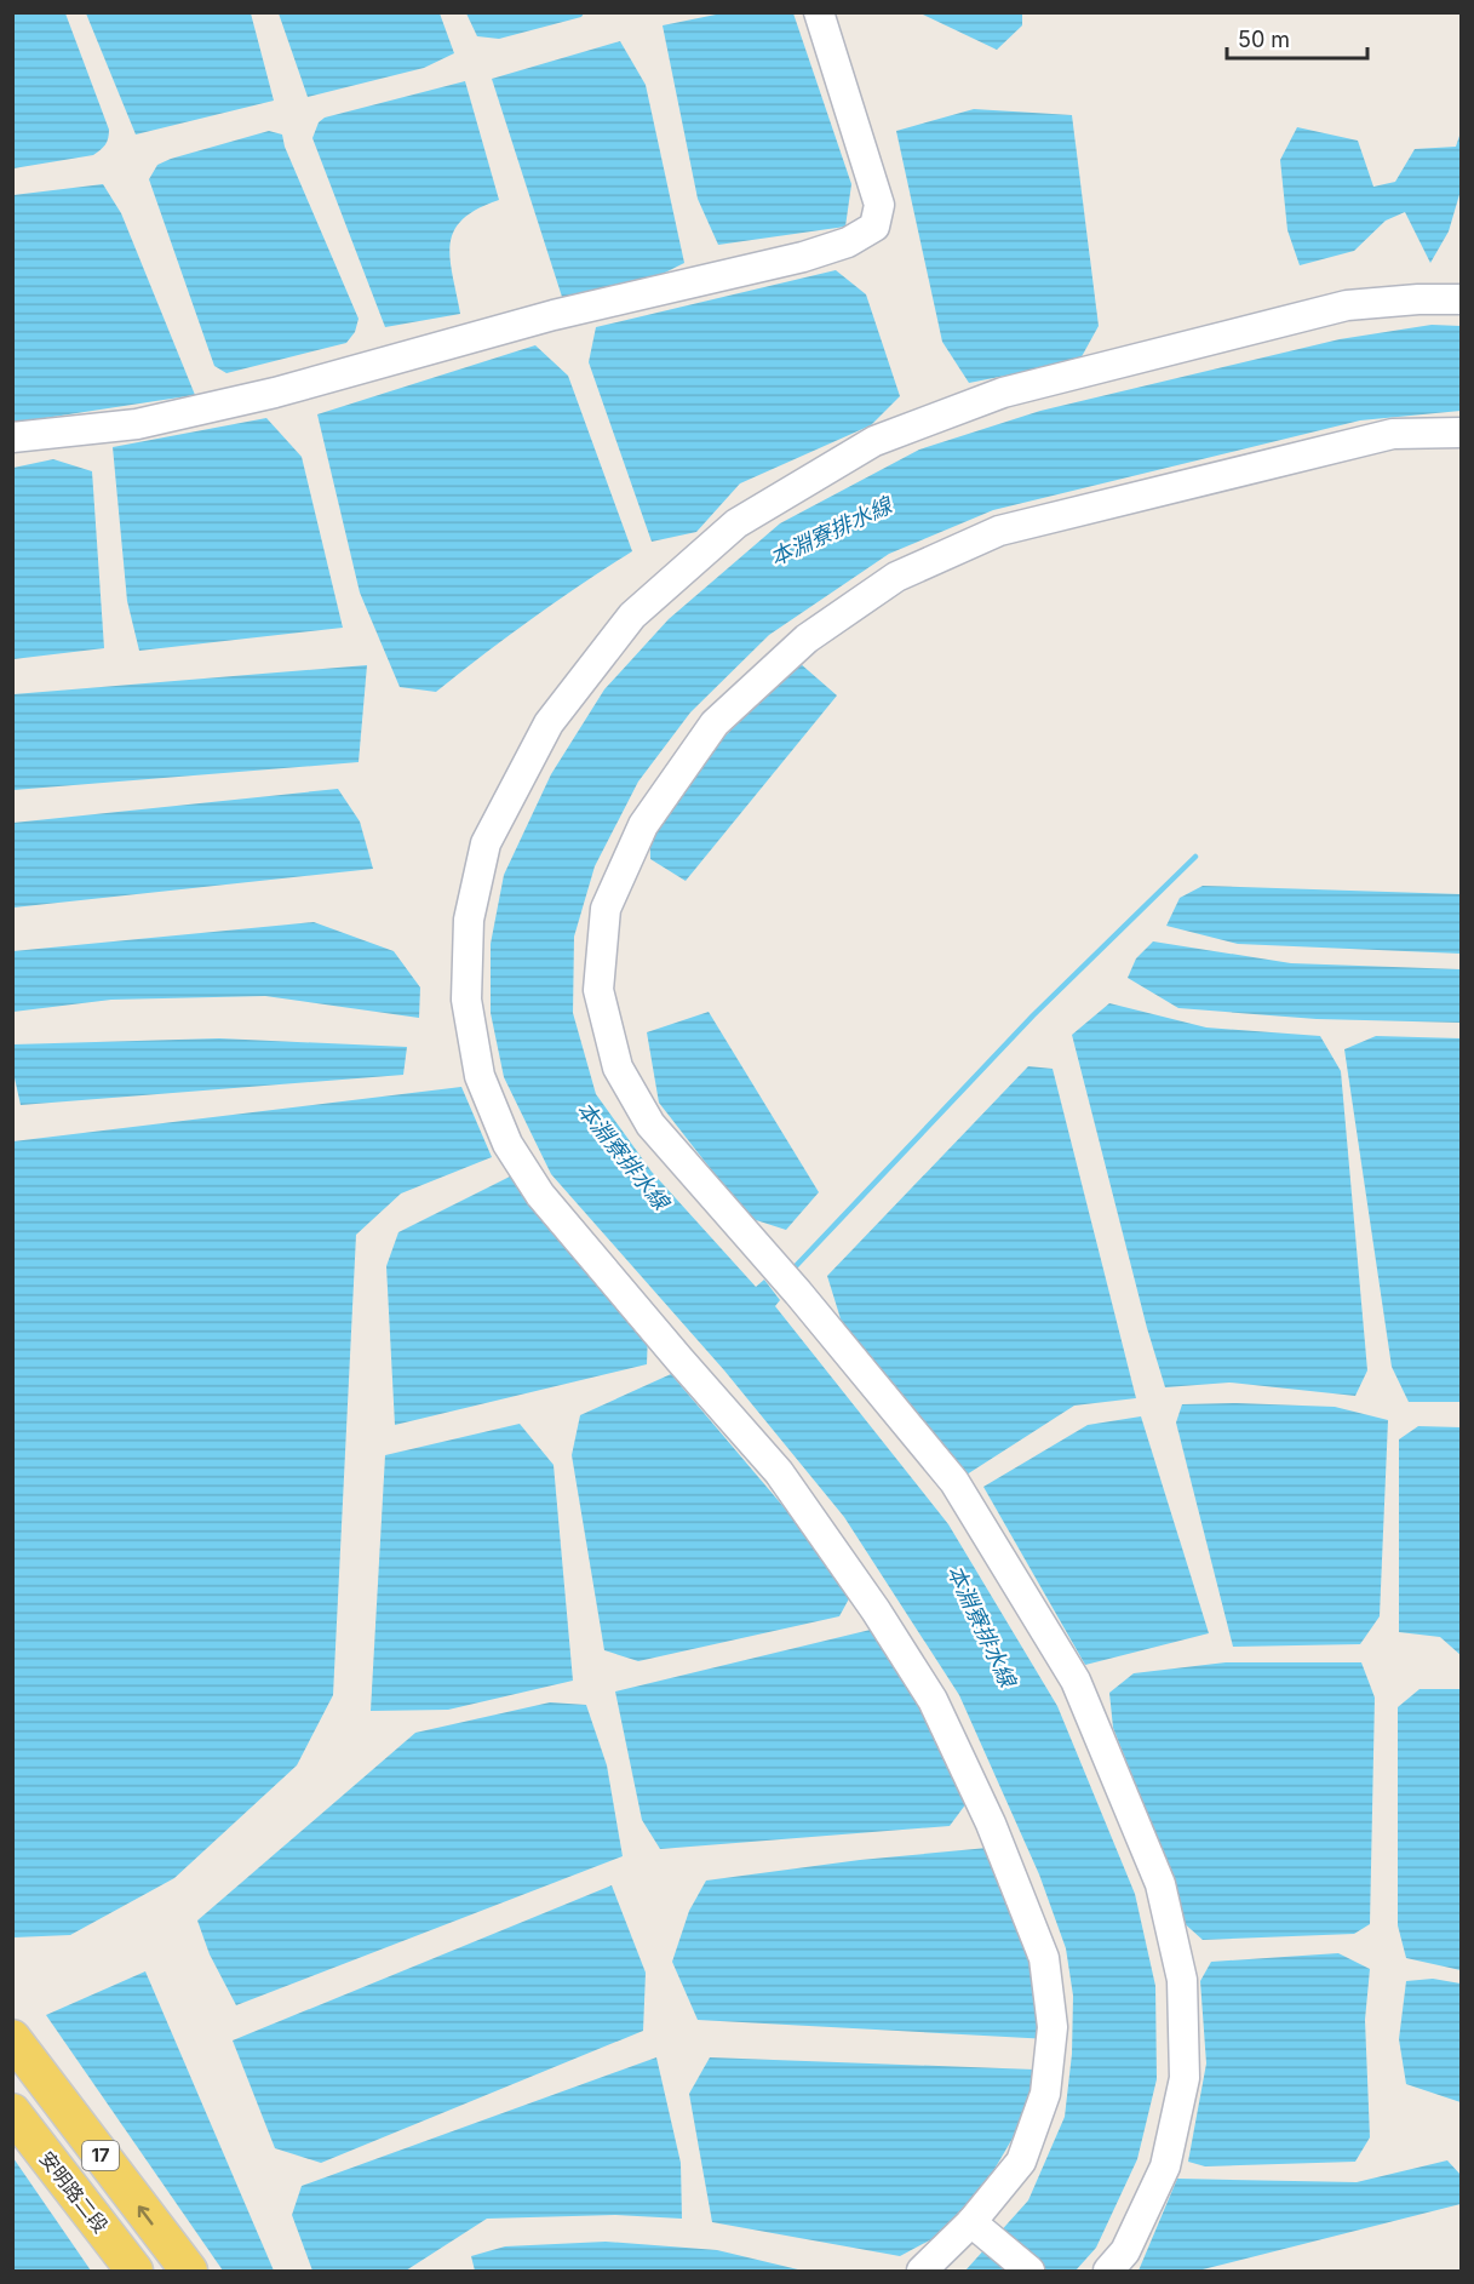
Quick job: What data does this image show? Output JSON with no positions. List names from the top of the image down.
{
  "streets": {
    "main road": ["17", "安明路二段"]
  },
  "water": ["本淵寮排水線"],
  "scale_bar": "50 m"
}
